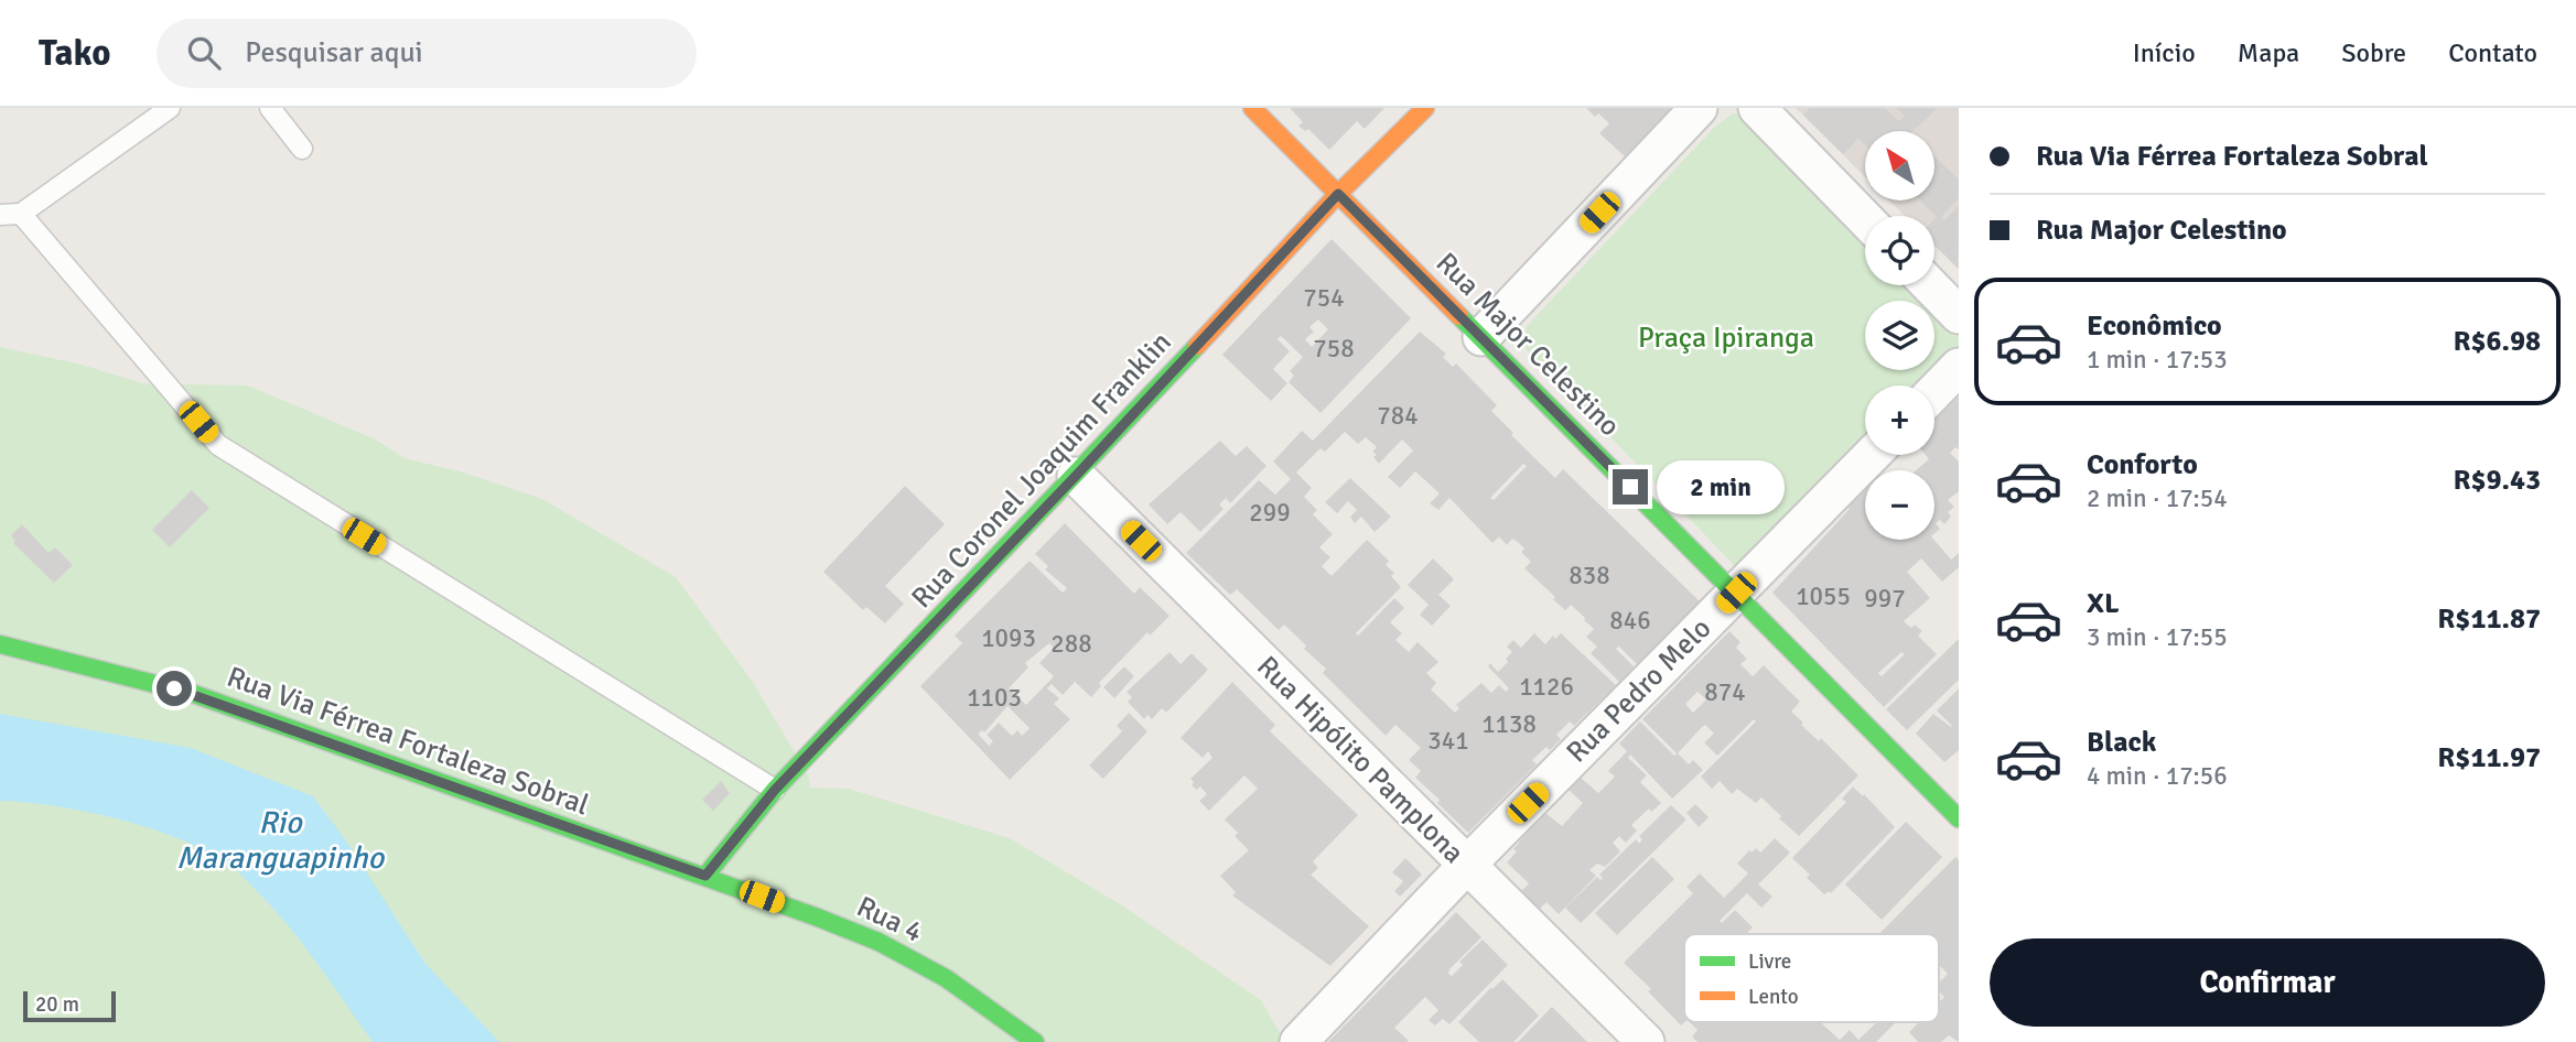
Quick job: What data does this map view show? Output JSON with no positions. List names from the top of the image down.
{
  "streets": {
    "street": [
      "Rua Major Celestino",
      "Rua Coronel Joaquim Franklin",
      "Rua Pedro Melo",
      "Rua Via Férrea Fortaleza Sobral",
      "Rua Hipólito Pamplona",
      "Rua 4"
    ]
  },
  "crossings": [
    ["Rua Major Celestino", "Rua Coronel Joaquim Franklin"],
    ["Rua Major Celestino", "Rua Pedro Melo"],
    ["Rua Coronel Joaquim Franklin", "Rua Via Férrea Fortaleza Sobral"],
    ["Rua Coronel Joaquim Franklin", "Rua Hipólito Pamplona"],
    ["Rua Coronel Joaquim Franklin", "Rua 4"],
    ["Rua Pedro Melo", "Rua Hipólito Pamplona"],
    ["Rua Via Férrea Fortaleza Sobral", "Rua 4"]
  ],
  "water": ["Rio Maranguapinho"],
  "parks": ["Praça Ipiranga"],
  "house_numbers": [
    "754",
    "758",
    "784",
    "299",
    "838",
    "1055",
    "997",
    "846",
    "1093",
    "288",
    "1126",
    "874",
    "1103",
    "1138",
    "341"
  ],
  "legend": ["Livre", "Lento"],
  "scale_bar": "20 m",
  "north": "top left",
  "page": {
    "header": "Tako",
    "search": "Pesquisar aqui",
    "nav": [
      "Início",
      "Mapa",
      "Sobre",
      "Contato"
    ],
    "banner": ["Rua Via Férrea Fortaleza Sobral", "Rua Major Celestino"],
    "map_buttons": ["+", "−"],
    "list": [
      {
        "name": "Econômico",
        "note": "1 min · 17:53",
        "value": "R$6.98"
      },
      {
        "name": "Conforto",
        "note": "2 min · 17:54",
        "value": "R$9.43"
      },
      {
        "name": "XL",
        "note": "3 min · 17:55",
        "value": "R$11.87"
      },
      {
        "name": "Black",
        "note": "4 min · 17:56",
        "value": "R$11.97"
      }
    ],
    "bubble": "2 min",
    "buttons": "Confirmar",
    "scale": "20 m"
  }
}
